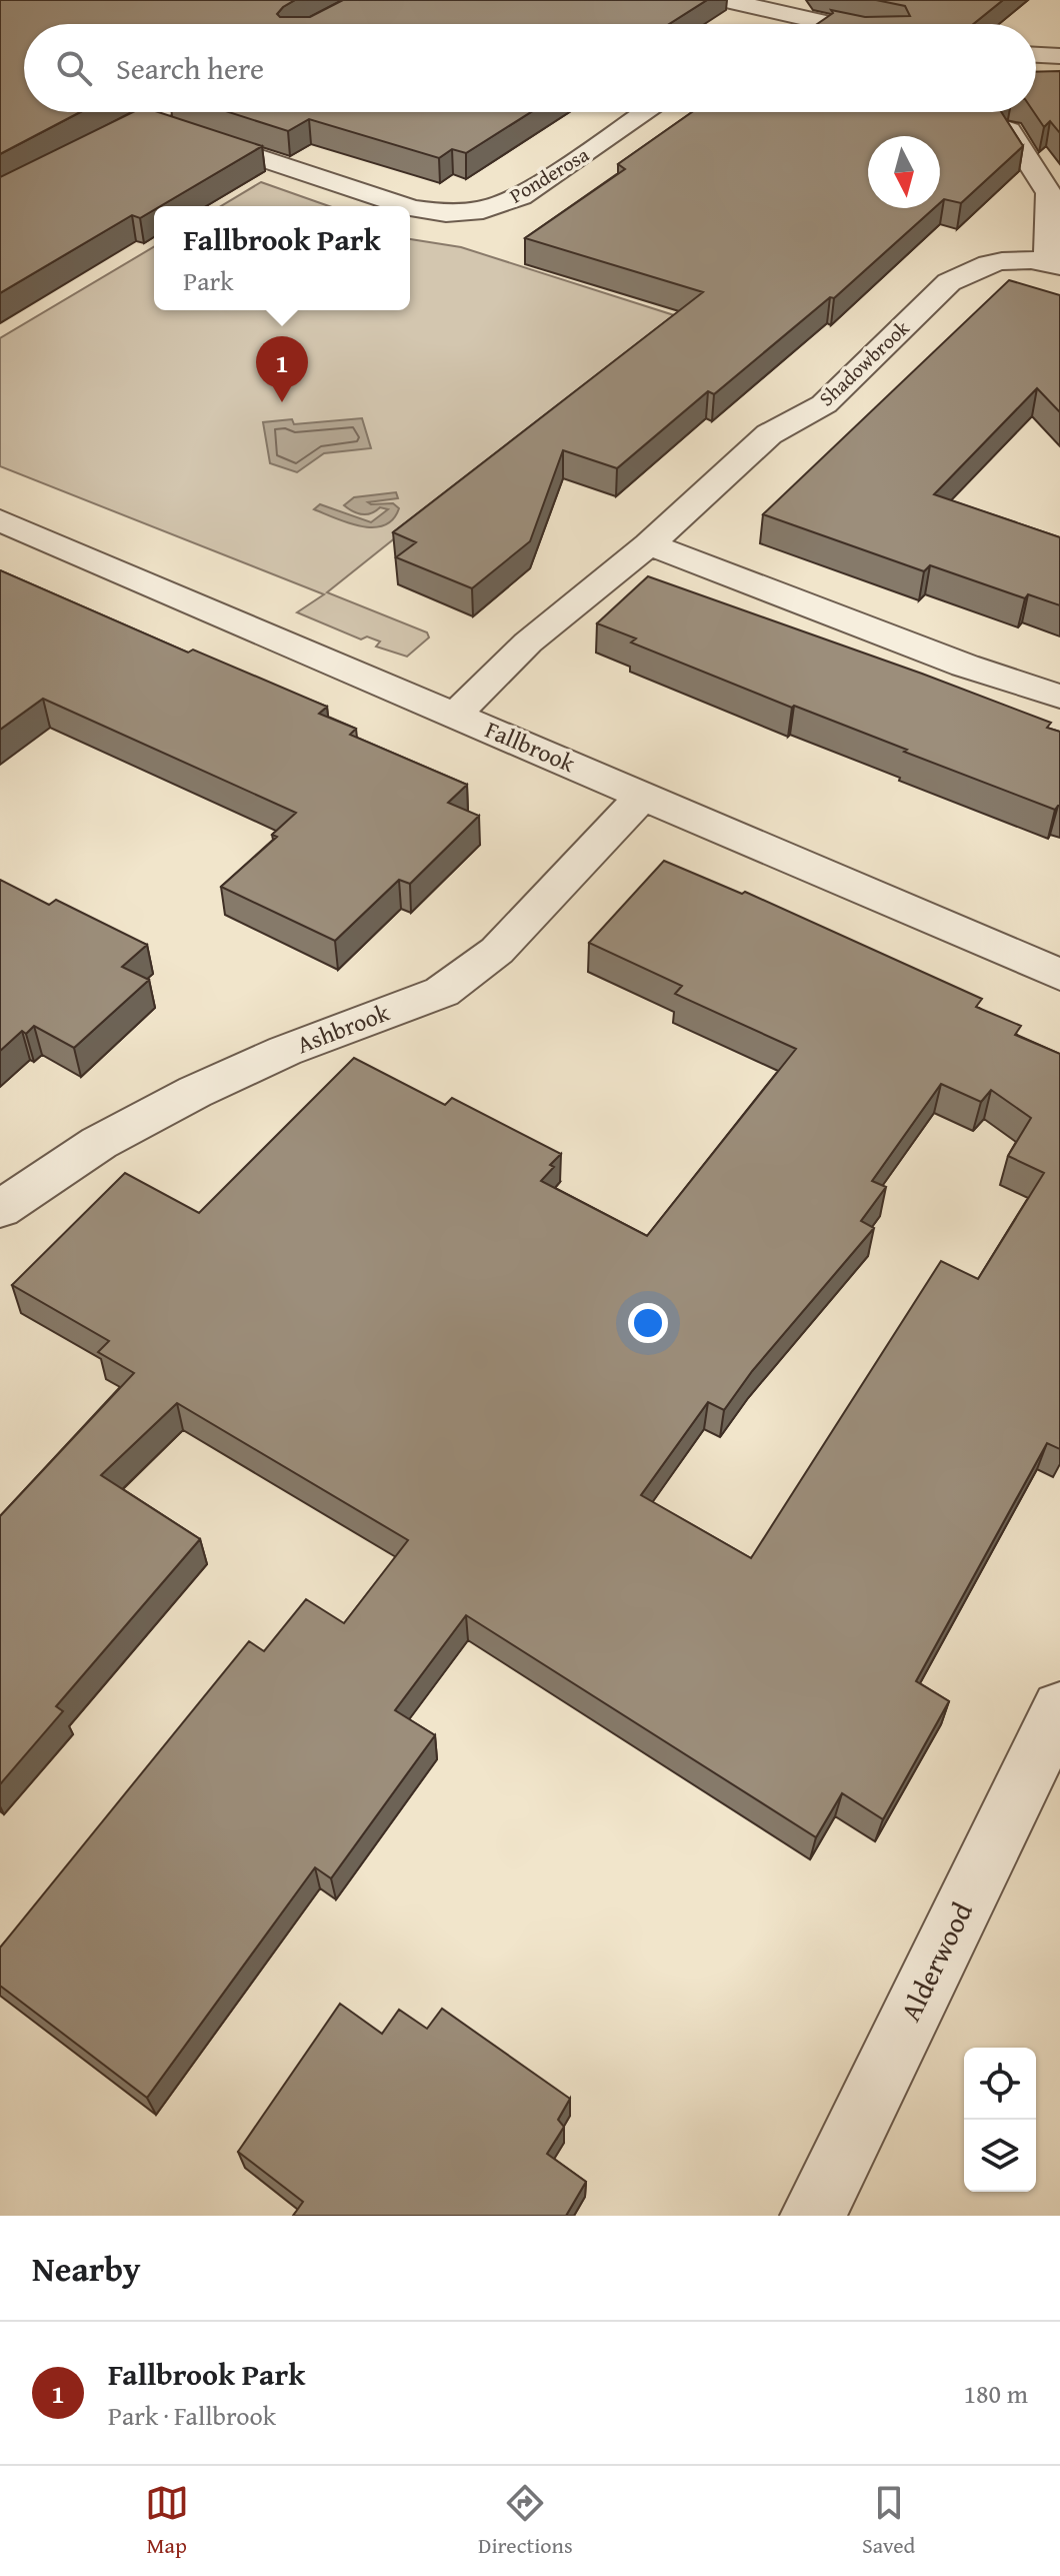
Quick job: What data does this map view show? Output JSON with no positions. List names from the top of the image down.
{
  "streets": {
    "street": [
      "Ponderosa",
      "Shadowbrook",
      "Fallbrook",
      "Ashbrook",
      "Alderwood"
    ]
  },
  "crossings": [
    ["Shadowbrook", "Fallbrook"],
    ["Fallbrook", "Ashbrook"]
  ],
  "north": "bottom",
  "page": {
    "search": "Search here",
    "popup": ["Fallbrook Park", "Park"],
    "pins": "1",
    "heading": "Nearby",
    "list": [
      {
        "mark": "1",
        "name": "Fallbrook Park",
        "note": "Park · Fallbrook",
        "value": "180 m"
      }
    ],
    "nav": ["Map", "Directions", "Saved"]
  }
}
